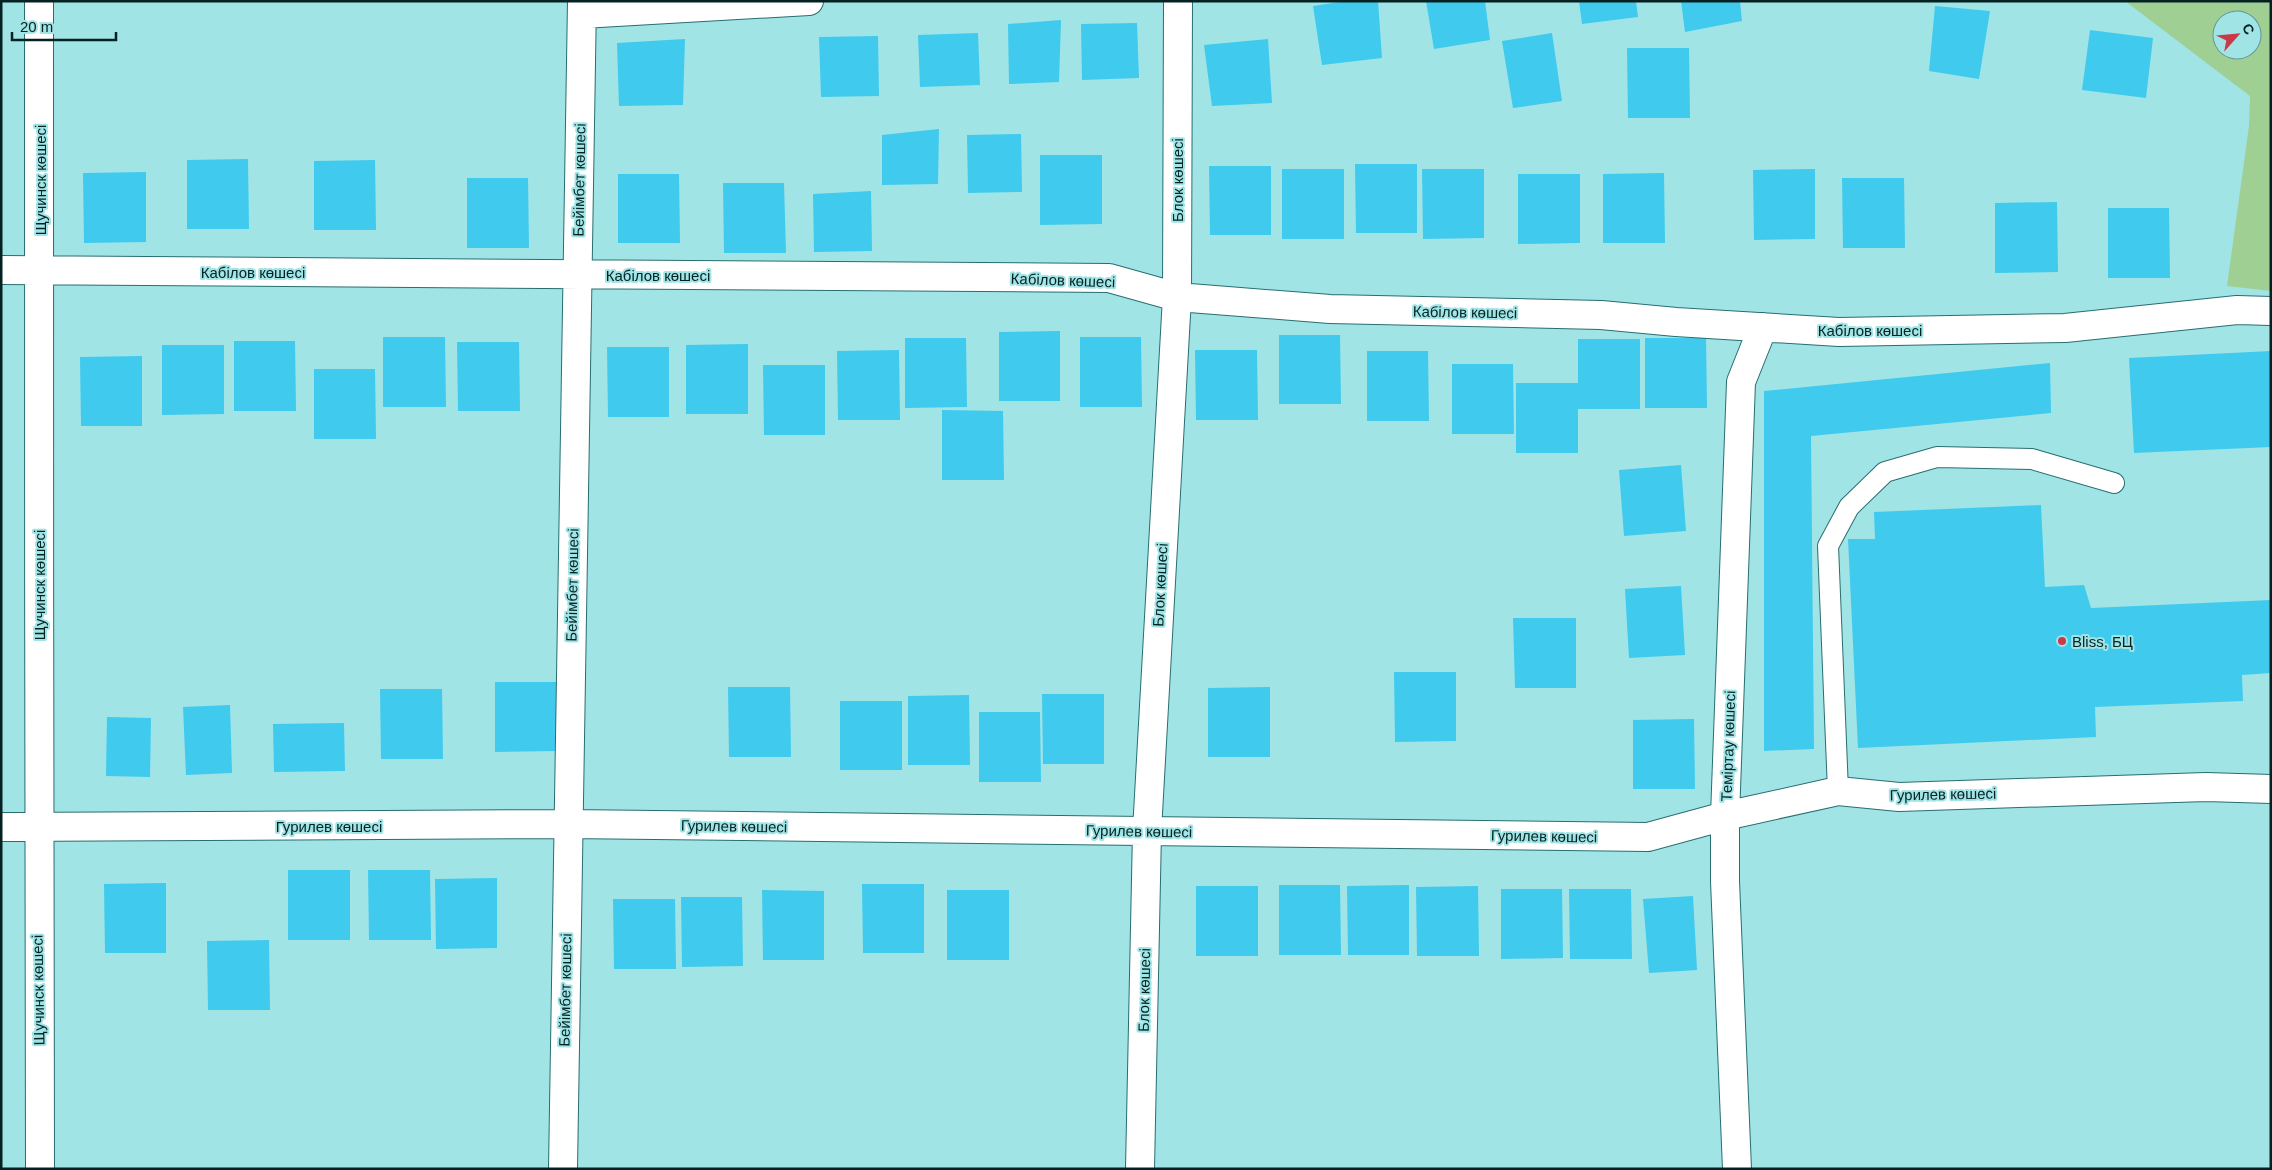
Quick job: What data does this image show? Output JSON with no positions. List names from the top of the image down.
{
  "streets": {
    "street": [
      "Щучинск көшесі",
      "Бейімбет көшесі",
      "Блок көшесі",
      "Кабілов көшесі",
      "Теміртау көшесі",
      "Гурилев көшесі"
    ]
  },
  "crossings": [
    ["Щучинск көшесі", "Кабілов көшесі"],
    ["Щучинск көшесі", "Гурилев көшесі"],
    ["Бейімбет көшесі", "Кабілов көшесі"],
    ["Бейімбет көшесі", "Гурилев көшесі"],
    ["Блок көшесі", "Кабілов көшесі"],
    ["Блок көшесі", "Гурилев көшесі"],
    ["Кабілов көшесі", "Теміртау көшесі"],
    ["Теміртау көшесі", "Гурилев көшесі"]
  ],
  "places": ["Bliss, БЦ"],
  "scale_bar": "20 m",
  "north": "top right"
}
